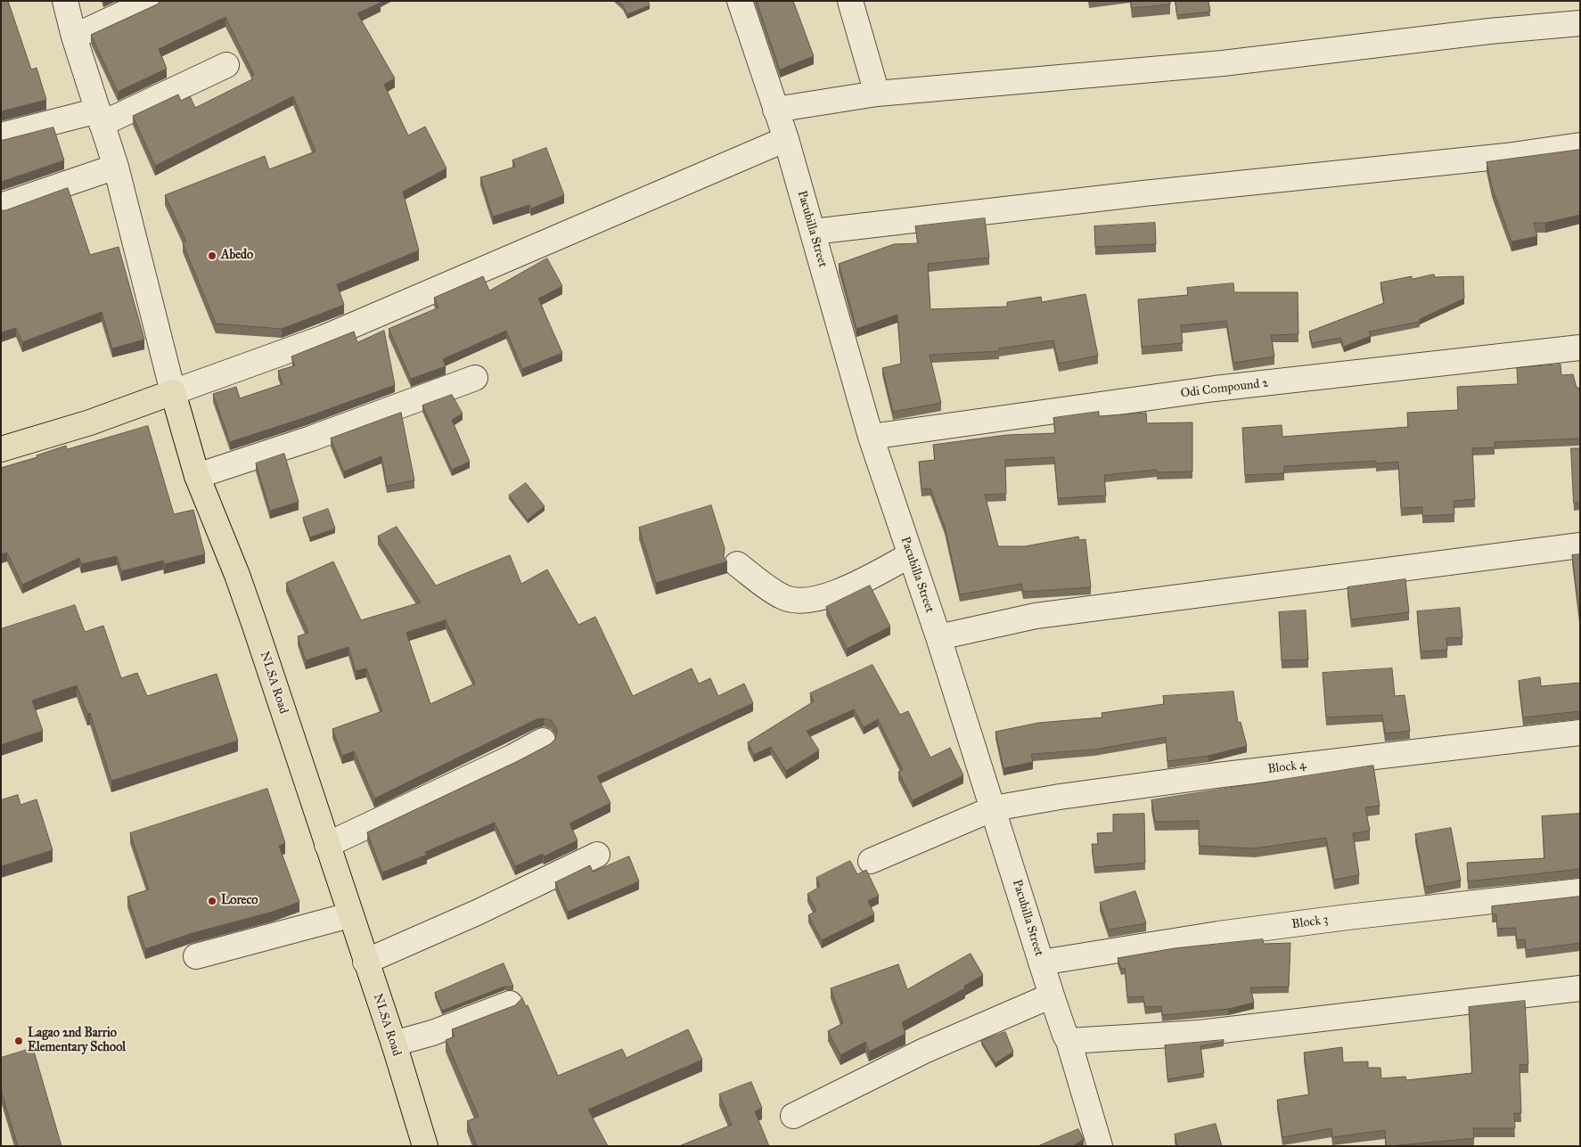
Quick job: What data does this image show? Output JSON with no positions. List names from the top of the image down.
{
  "streets": {
    "main road": ["NLSA Road"],
    "street": [
      "Pacubilla Street",
      "Odi Compound 2",
      "Block 4",
      "Block 3"
    ]
  },
  "crossings": [
    ["Pacubilla Street", "Odi Compound 2"],
    ["Pacubilla Street", "Block 4"],
    ["Pacubilla Street", "Block 3"]
  ],
  "places": ["Abedo", "Loreco", "Lagao 2nd Barrio Elementary School"]
}
